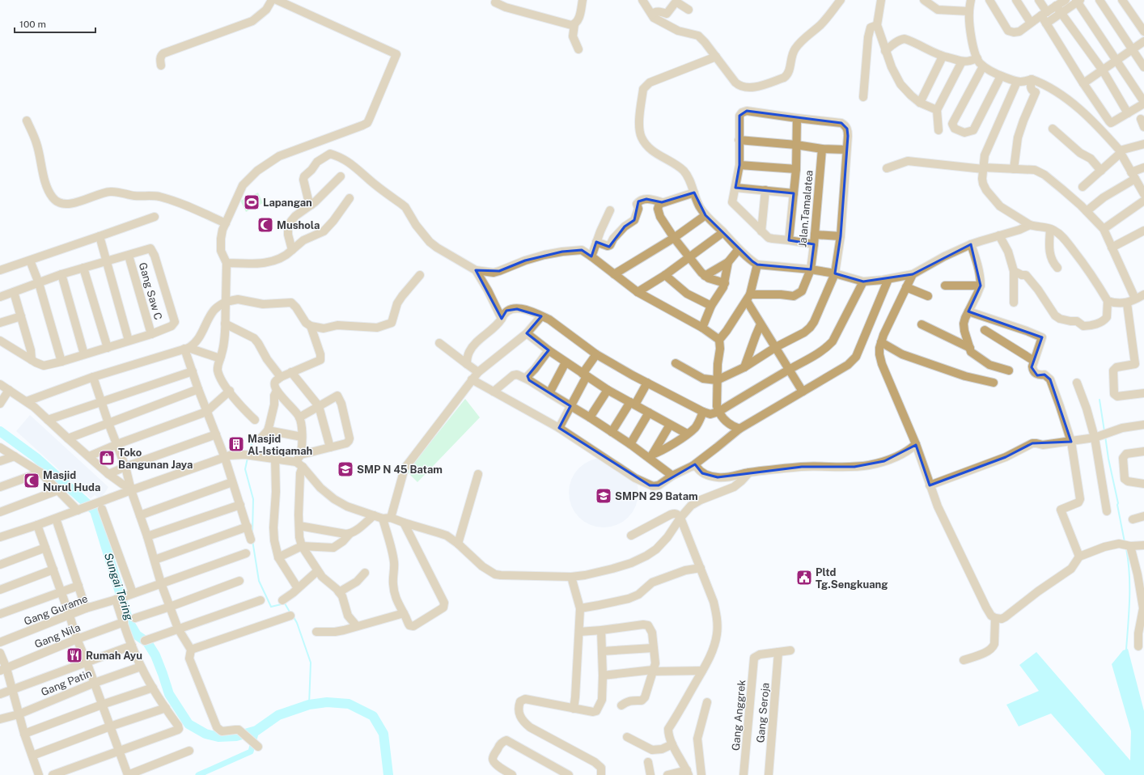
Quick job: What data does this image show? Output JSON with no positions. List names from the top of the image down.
{
  "streets": {
    "street": [
      "Jalan.Tamalatea",
      "Gang Saw C",
      "Gang Gurame",
      "Gang Nila",
      "Gang Patin",
      "Gang Seroja",
      "Gang Anggrek"
    ]
  },
  "crossings": [
    ["Gang Seroja", "Gang Anggrek"]
  ],
  "water": ["Sungai Tering"],
  "places": {
    "sports": ["Lapangan"],
    "mosque": ["Mushola", "Masjid Nurul Huda"],
    "building": ["Masjid Al-Istiqamah"],
    "shop": ["Toko Bangunan Jaya"],
    "school or university": ["SMP N 45 Batam", "SMPN 29 Batam"],
    "public building": ["Pltd Tg.Sengkuang"],
    "restaurant": ["Rumah Ayu"]
  },
  "scale_bar": "100 m"
}
